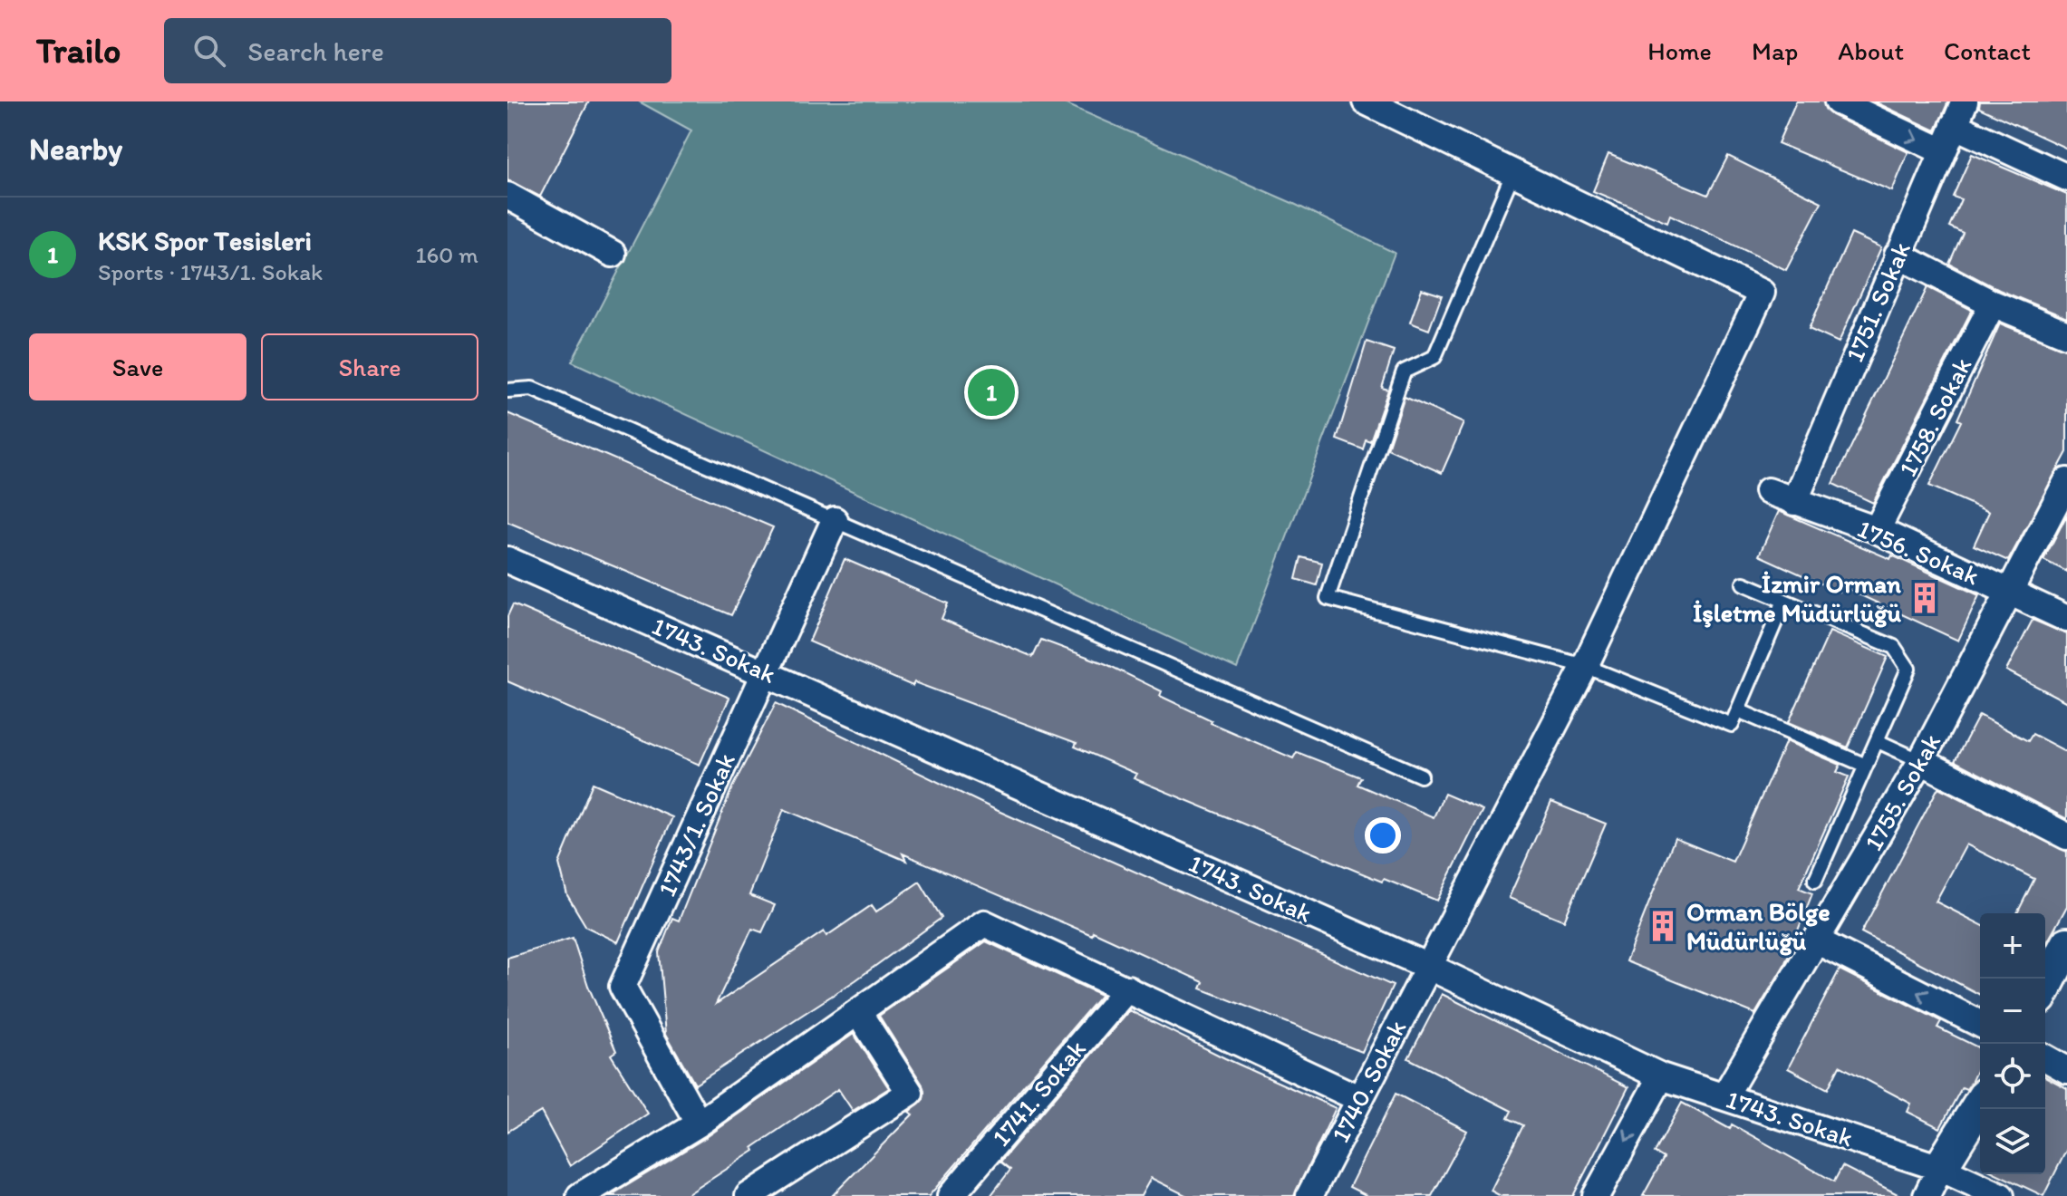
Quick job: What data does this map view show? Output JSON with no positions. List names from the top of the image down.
{
  "streets": {
    "street": [
      "1751. Sokak",
      "1758. Sokak",
      "1756. Sokak",
      "1743. Sokak",
      "1755. Sokak",
      "1743/1. Sokak",
      "1740. Sokak",
      "1741. Sokak"
    ]
  },
  "crossings": [
    ["1751. Sokak", "1756. Sokak"],
    ["1758. Sokak", "1756. Sokak"],
    ["1756. Sokak", "1755. Sokak"],
    ["1743. Sokak", "1755. Sokak"],
    ["1743. Sokak", "1743/1. Sokak"],
    ["1743. Sokak", "1740. Sokak"]
  ],
  "places": {
    "building": ["İzmir Orman İşletme Müdürlüğü", "Orman Bölge Müdürlüğü"]
  },
  "page": {
    "header": "Trailo",
    "search": "Search here",
    "nav": [
      "Home",
      "Map",
      "About",
      "Contact"
    ],
    "heading": "Nearby",
    "list": [
      {
        "mark": "1",
        "name": "KSK Spor Tesisleri",
        "note": "Sports · 1743/1. Sokak",
        "value": "160 m"
      }
    ],
    "buttons": ["Save", "Share"],
    "pins": "1",
    "map_buttons": ["+", "−"]
  }
}
